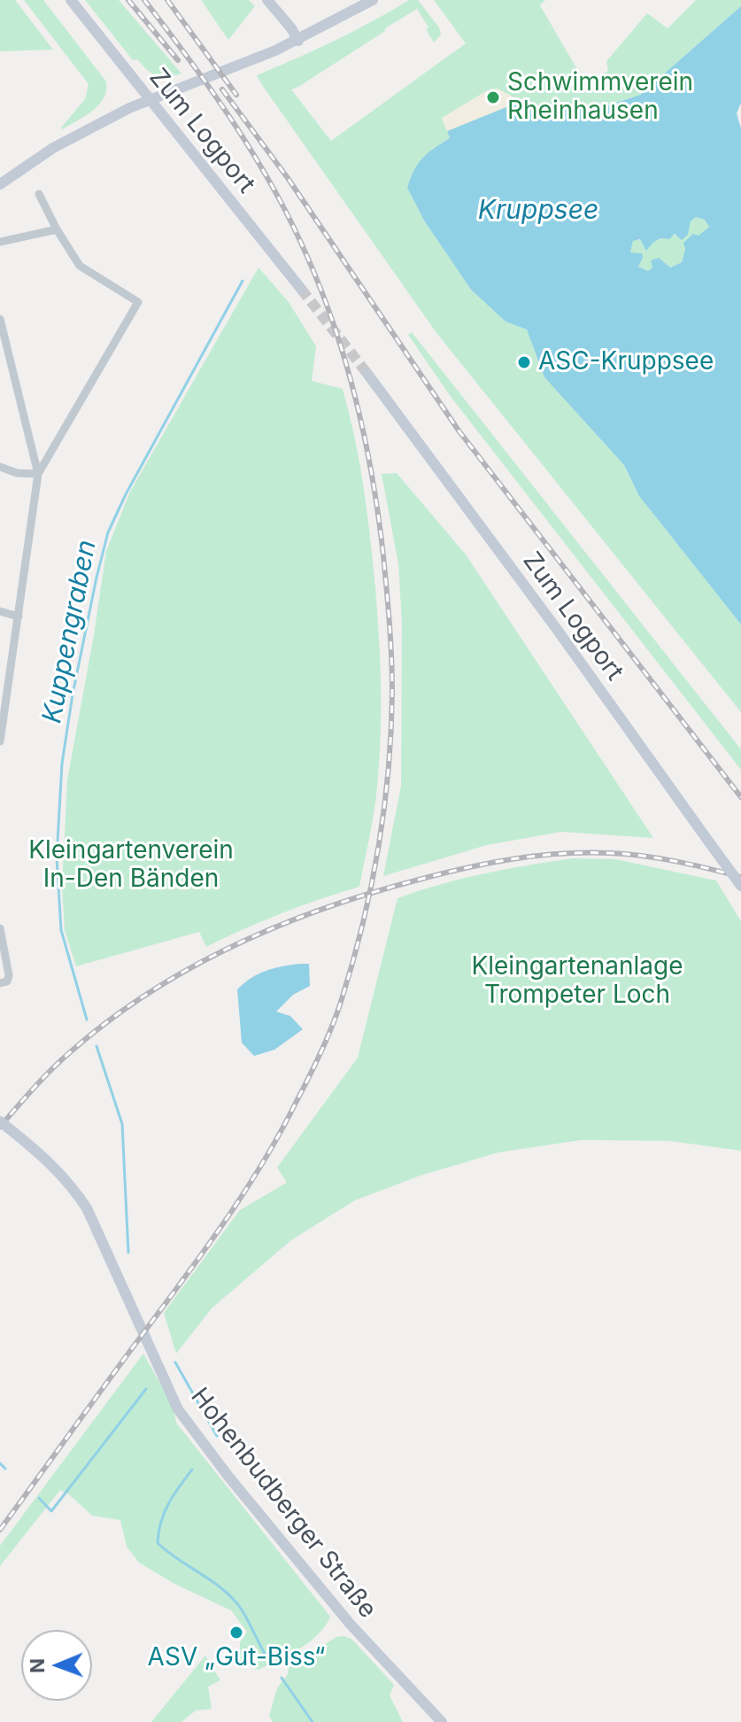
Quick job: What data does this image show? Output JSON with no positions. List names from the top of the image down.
{
  "streets": {
    "street": ["Zum Logport", "Hohenbudberger Straße"]
  },
  "water": ["Kruppsee", "Kuppengraben"],
  "parks": ["Kleingartenverein In-Den Bänden", "Kleingartenanlage Trompeter Loch"],
  "places": ["Schwimmverein Rheinhausen", "ASC-Kruppsee", "ASV „Gut-Biss“"],
  "north": "left"
}
